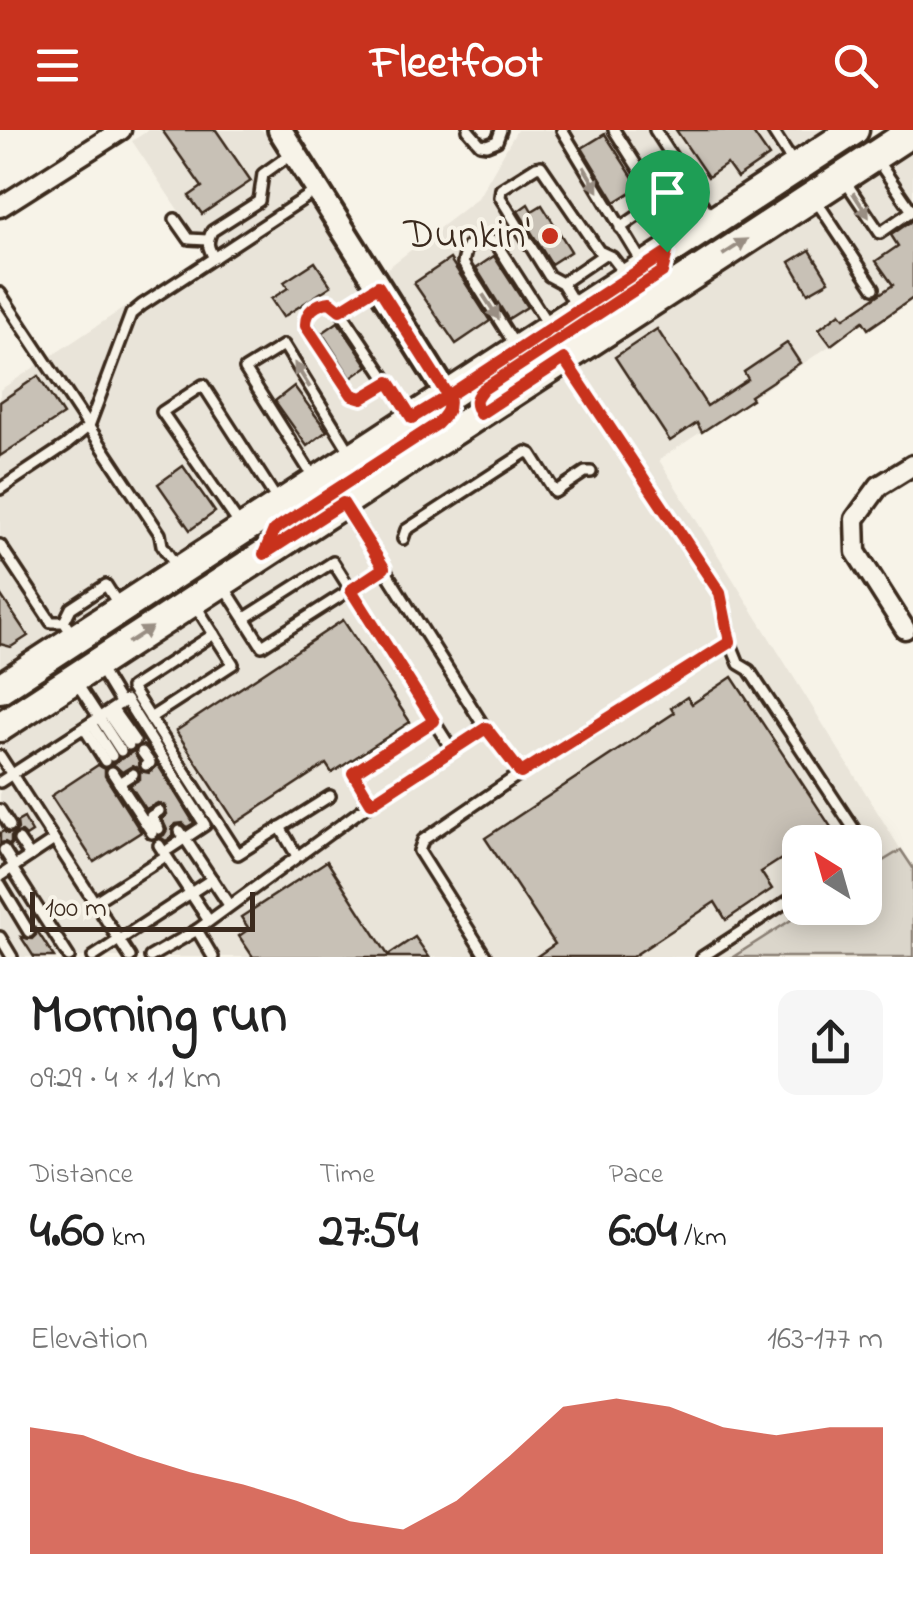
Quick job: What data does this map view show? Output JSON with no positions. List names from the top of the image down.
{
  "places": ["Dunkin'"],
  "scale_bar": "100 m",
  "north": "top left",
  "page": {
    "header": "Fleetfoot",
    "scale": "100 m",
    "heading": ["Morning run", "09:29 · 4 × 1.1 km"],
    "stats": [
      ["Distance", "4.60 km"],
      ["Time", "27:54"],
      ["Pace", "6:04 /km"]
    ],
    "chart": ["Elevation", "163–177 m"]
  }
}
